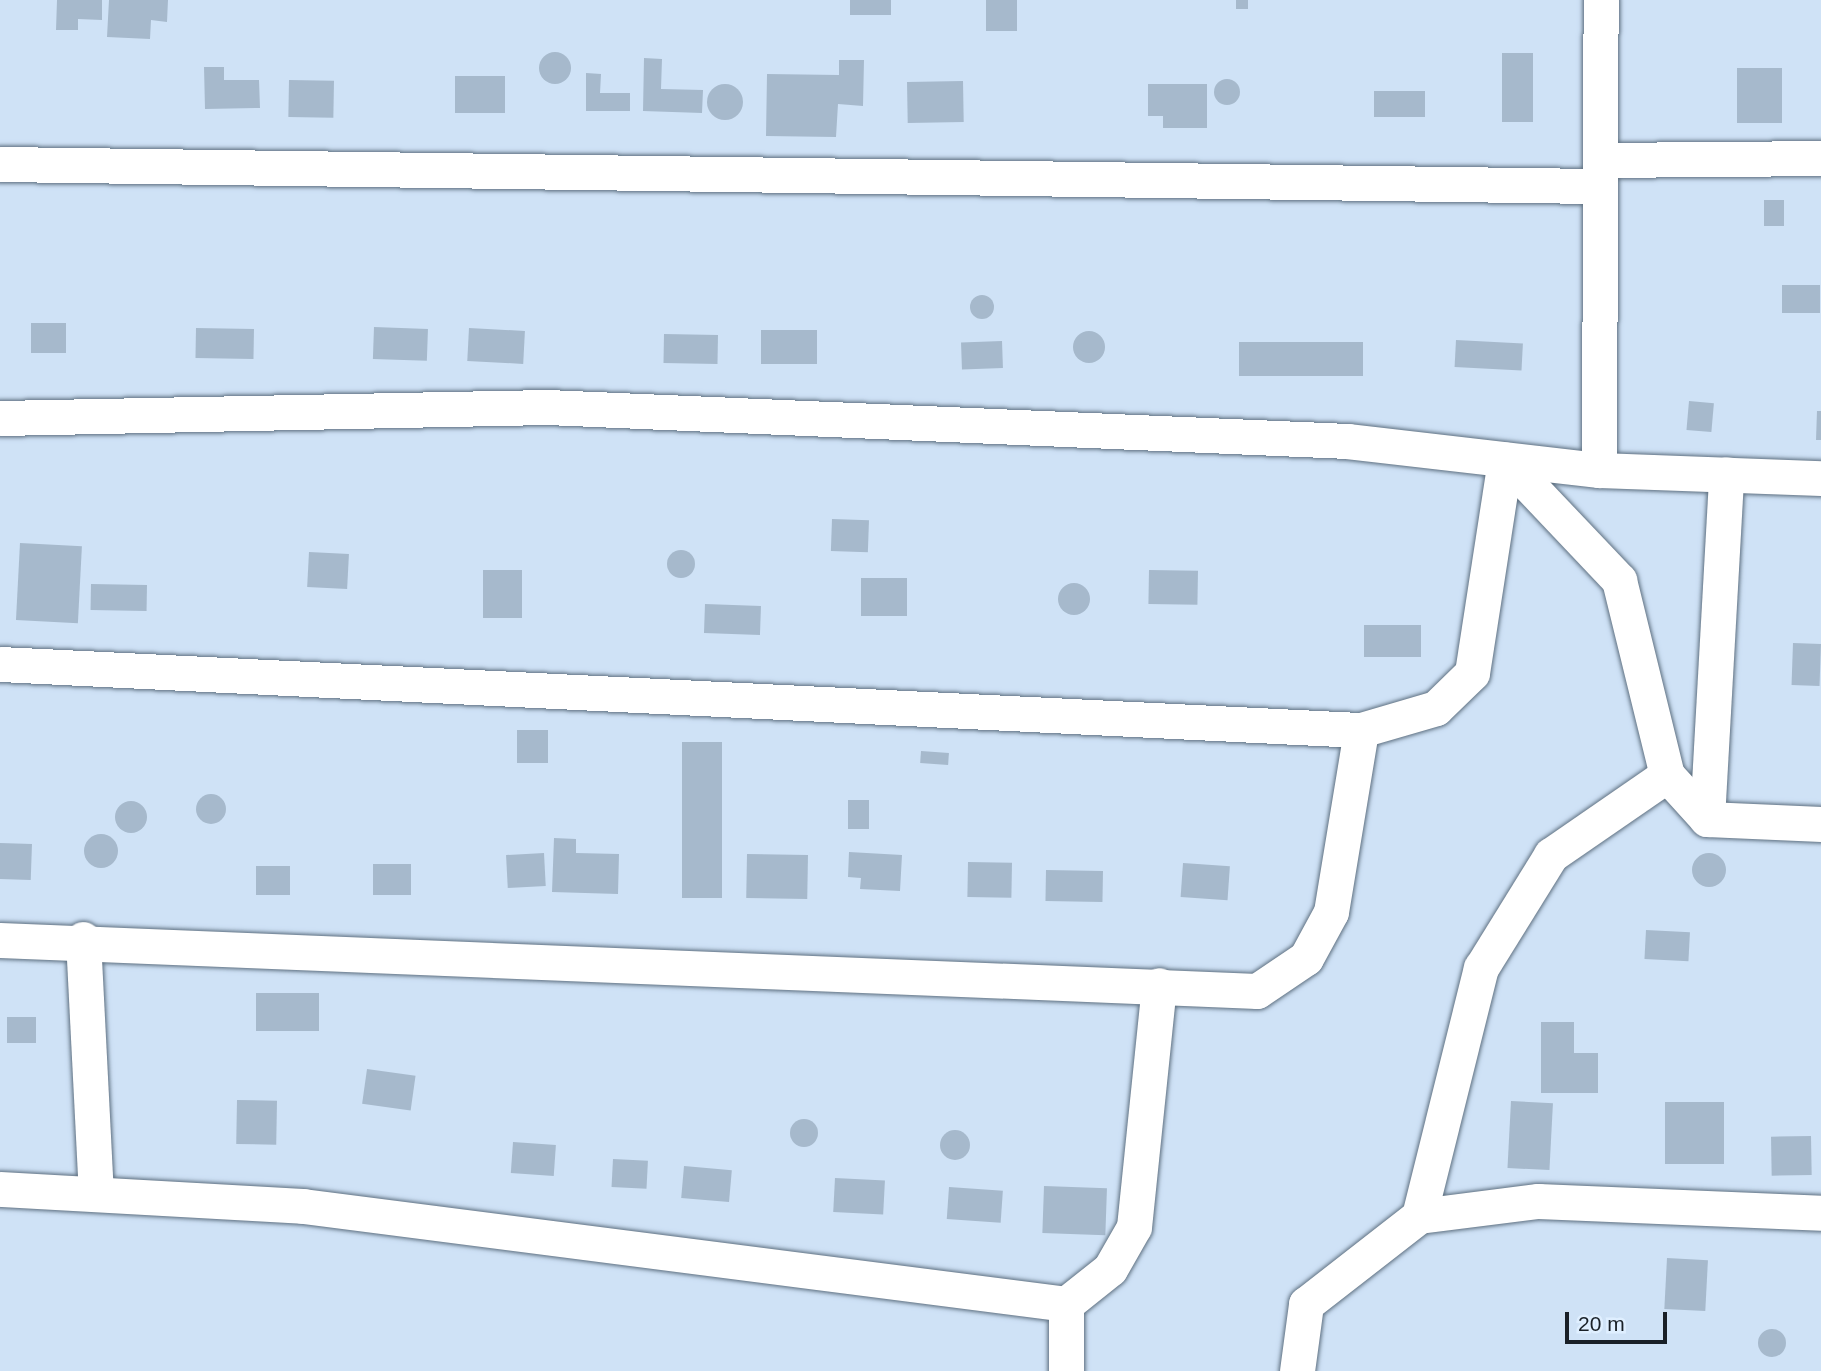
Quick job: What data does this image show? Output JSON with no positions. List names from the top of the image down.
{
  "scale_bar": "20 m"
}
